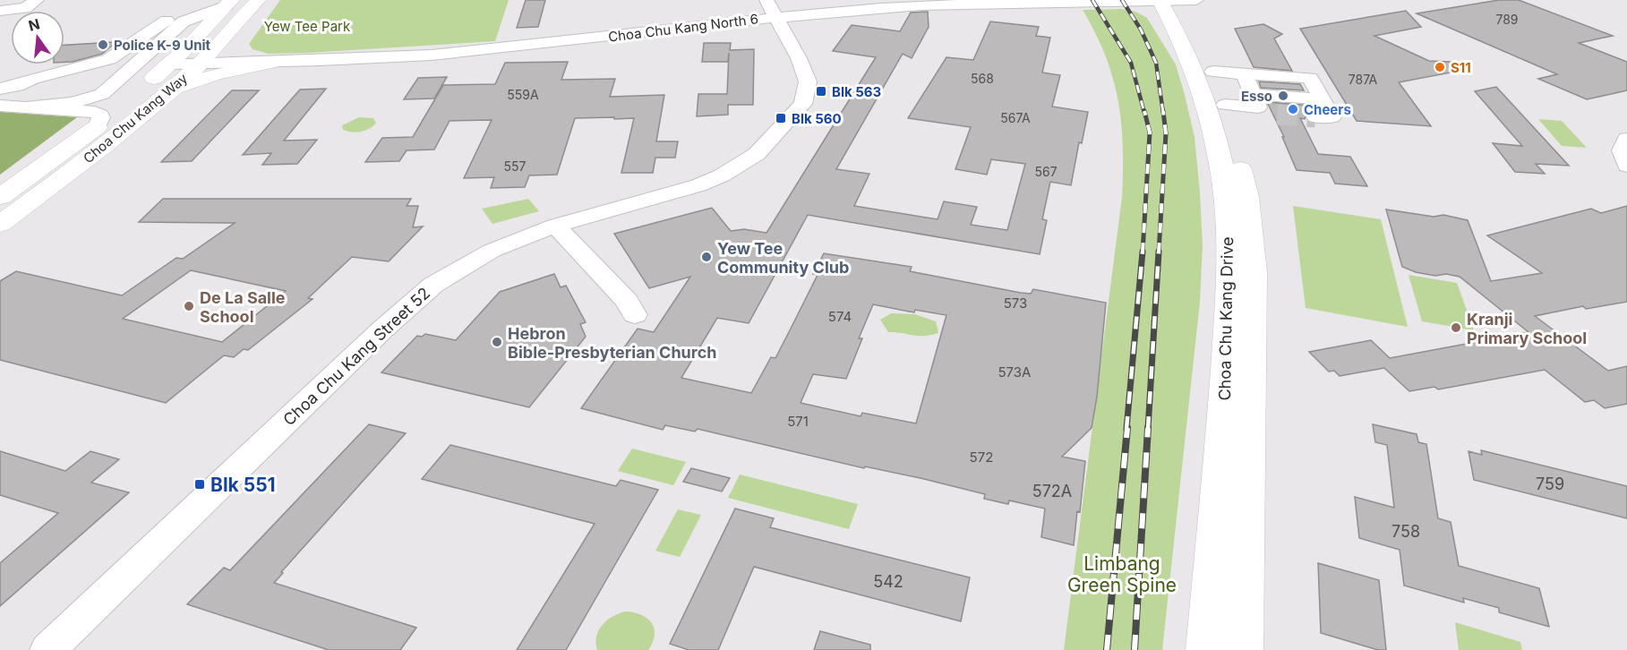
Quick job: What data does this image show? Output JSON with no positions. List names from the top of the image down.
{
  "streets": {
    "main road": ["Choa Chu Kang Way", "Choa Chu Kang Drive"],
    "street": ["Choa Chu Kang North 6", "Choa Chu Kang Street 52"]
  },
  "crossings": [
    ["Choa Chu Kang North 6", "Choa Chu Kang Way"],
    ["Choa Chu Kang North 6", "Choa Chu Kang Drive"],
    ["Choa Chu Kang North 6", "Choa Chu Kang Street 52"]
  ],
  "parks": ["Yew Tee Park", "Limbang Green Spine"],
  "places": {
    "other": [
      "Police K-9 Unit",
      "S11",
      "Esso",
      "Cheers",
      "Yew Tee Community Club",
      "De La Salle School",
      "Kranji Primary School",
      "Hebron Bible-Presbyterian Church"
    ],
    "transit": ["Blk 563", "Blk 560", "Blk 551"]
  },
  "house_numbers": [
    "789",
    "568",
    "787A",
    "559A",
    "567A",
    "557",
    "567",
    "573",
    "574",
    "573A",
    "571",
    "572",
    "759",
    "572A",
    "758",
    "542"
  ],
  "north": "top"
}
